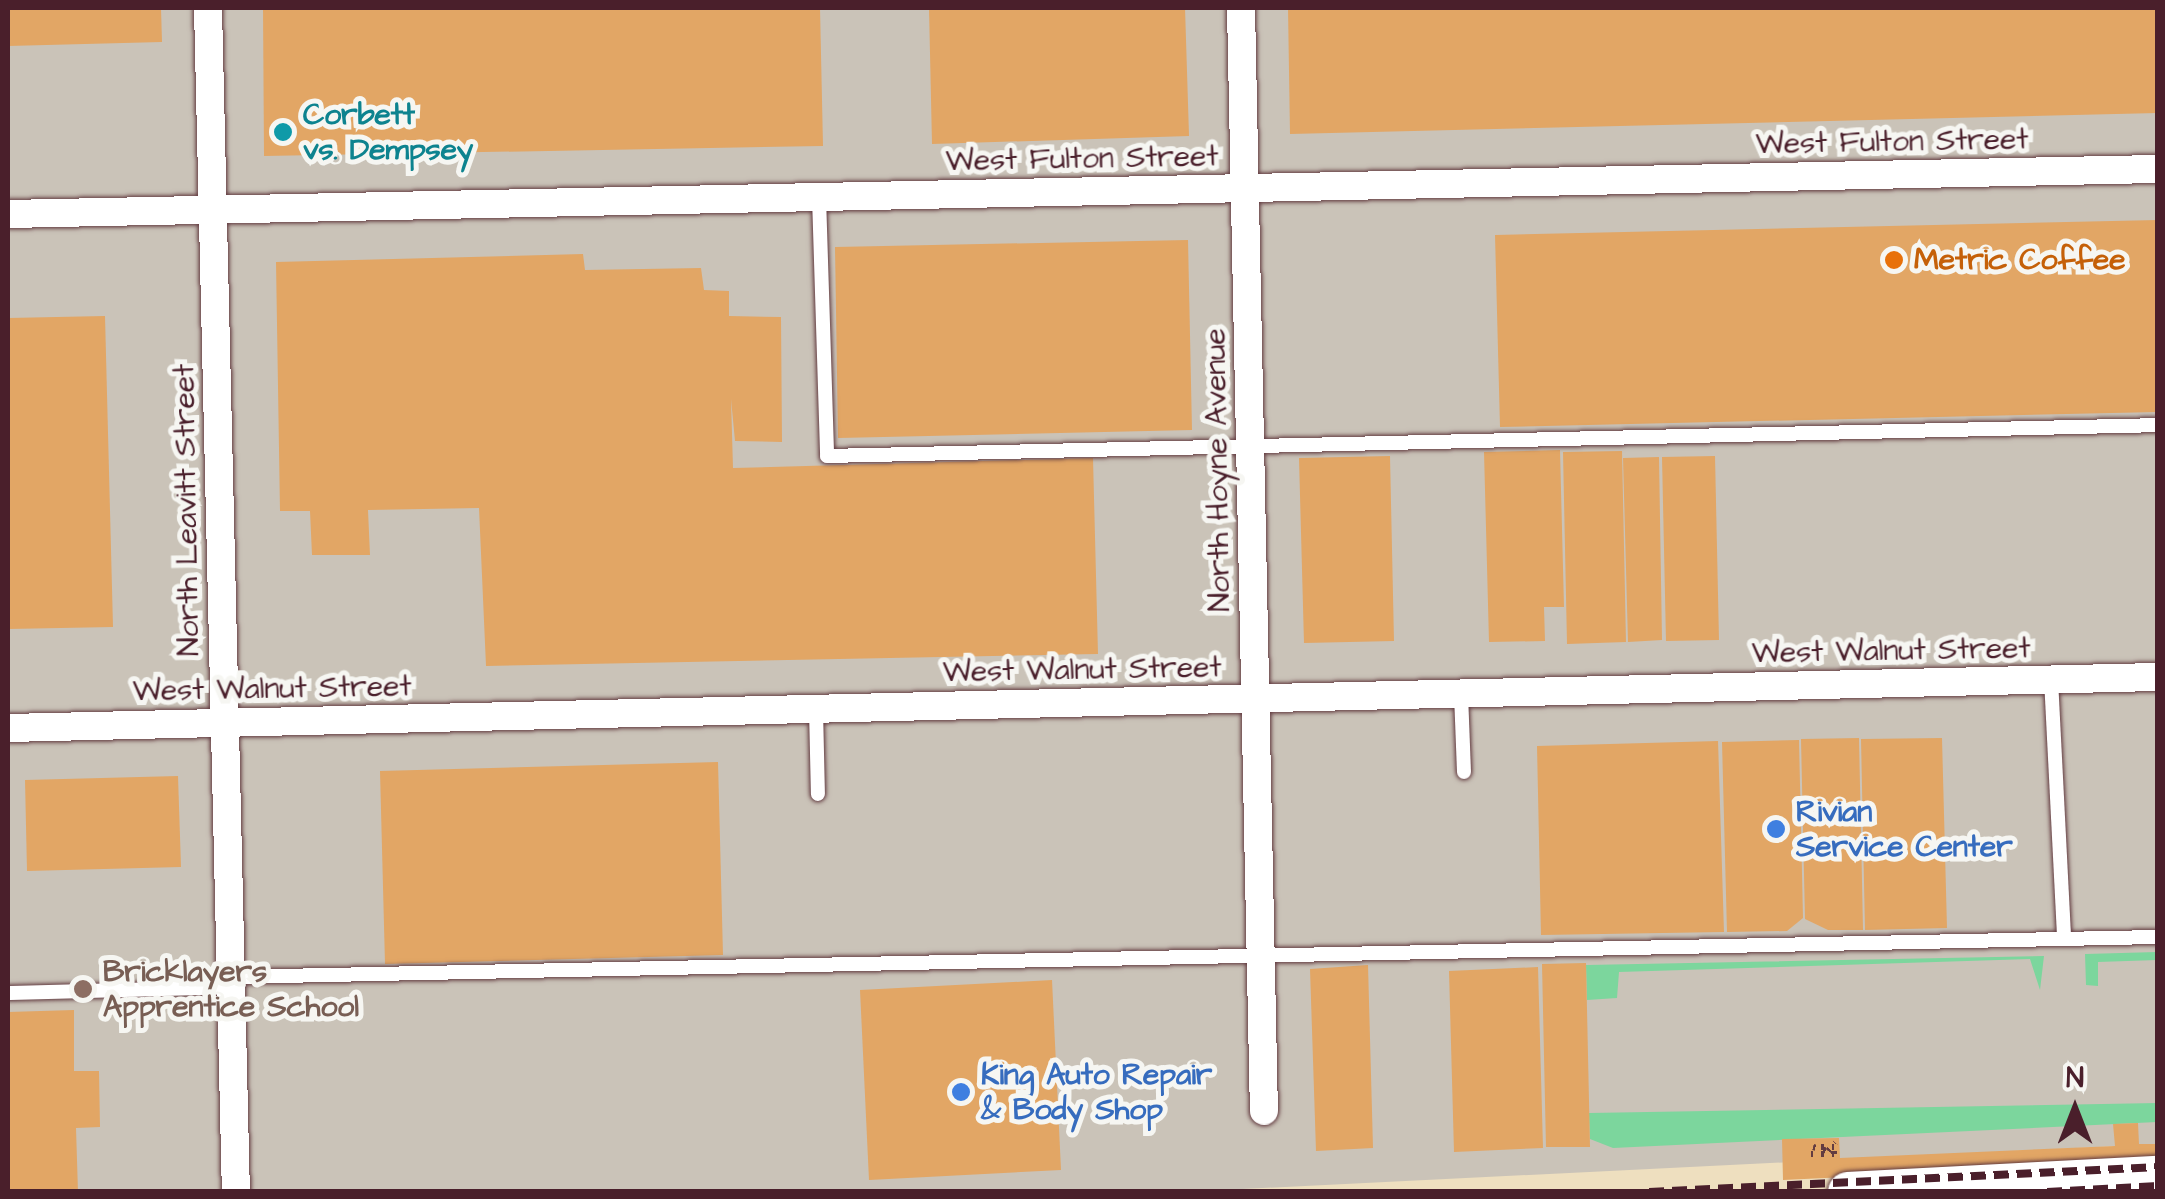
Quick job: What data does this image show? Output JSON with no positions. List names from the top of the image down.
{
  "streets": {
    "street": [
      "West Fulton Street",
      "North Hoyne Avenue",
      "North Leavitt Street",
      "West Walnut Street"
    ]
  },
  "crossings": [
    ["West Fulton Street", "North Hoyne Avenue"],
    ["West Fulton Street", "North Leavitt Street"],
    ["North Hoyne Avenue", "West Walnut Street"],
    ["North Leavitt Street", "West Walnut Street"]
  ],
  "places": [
    "Corbett vs. Dempsey",
    "Metric Coffee",
    "Rivian Service Center",
    "Bricklayers Apprentice School",
    "King Auto Repair & Body Shop"
  ],
  "north": "top"
}
